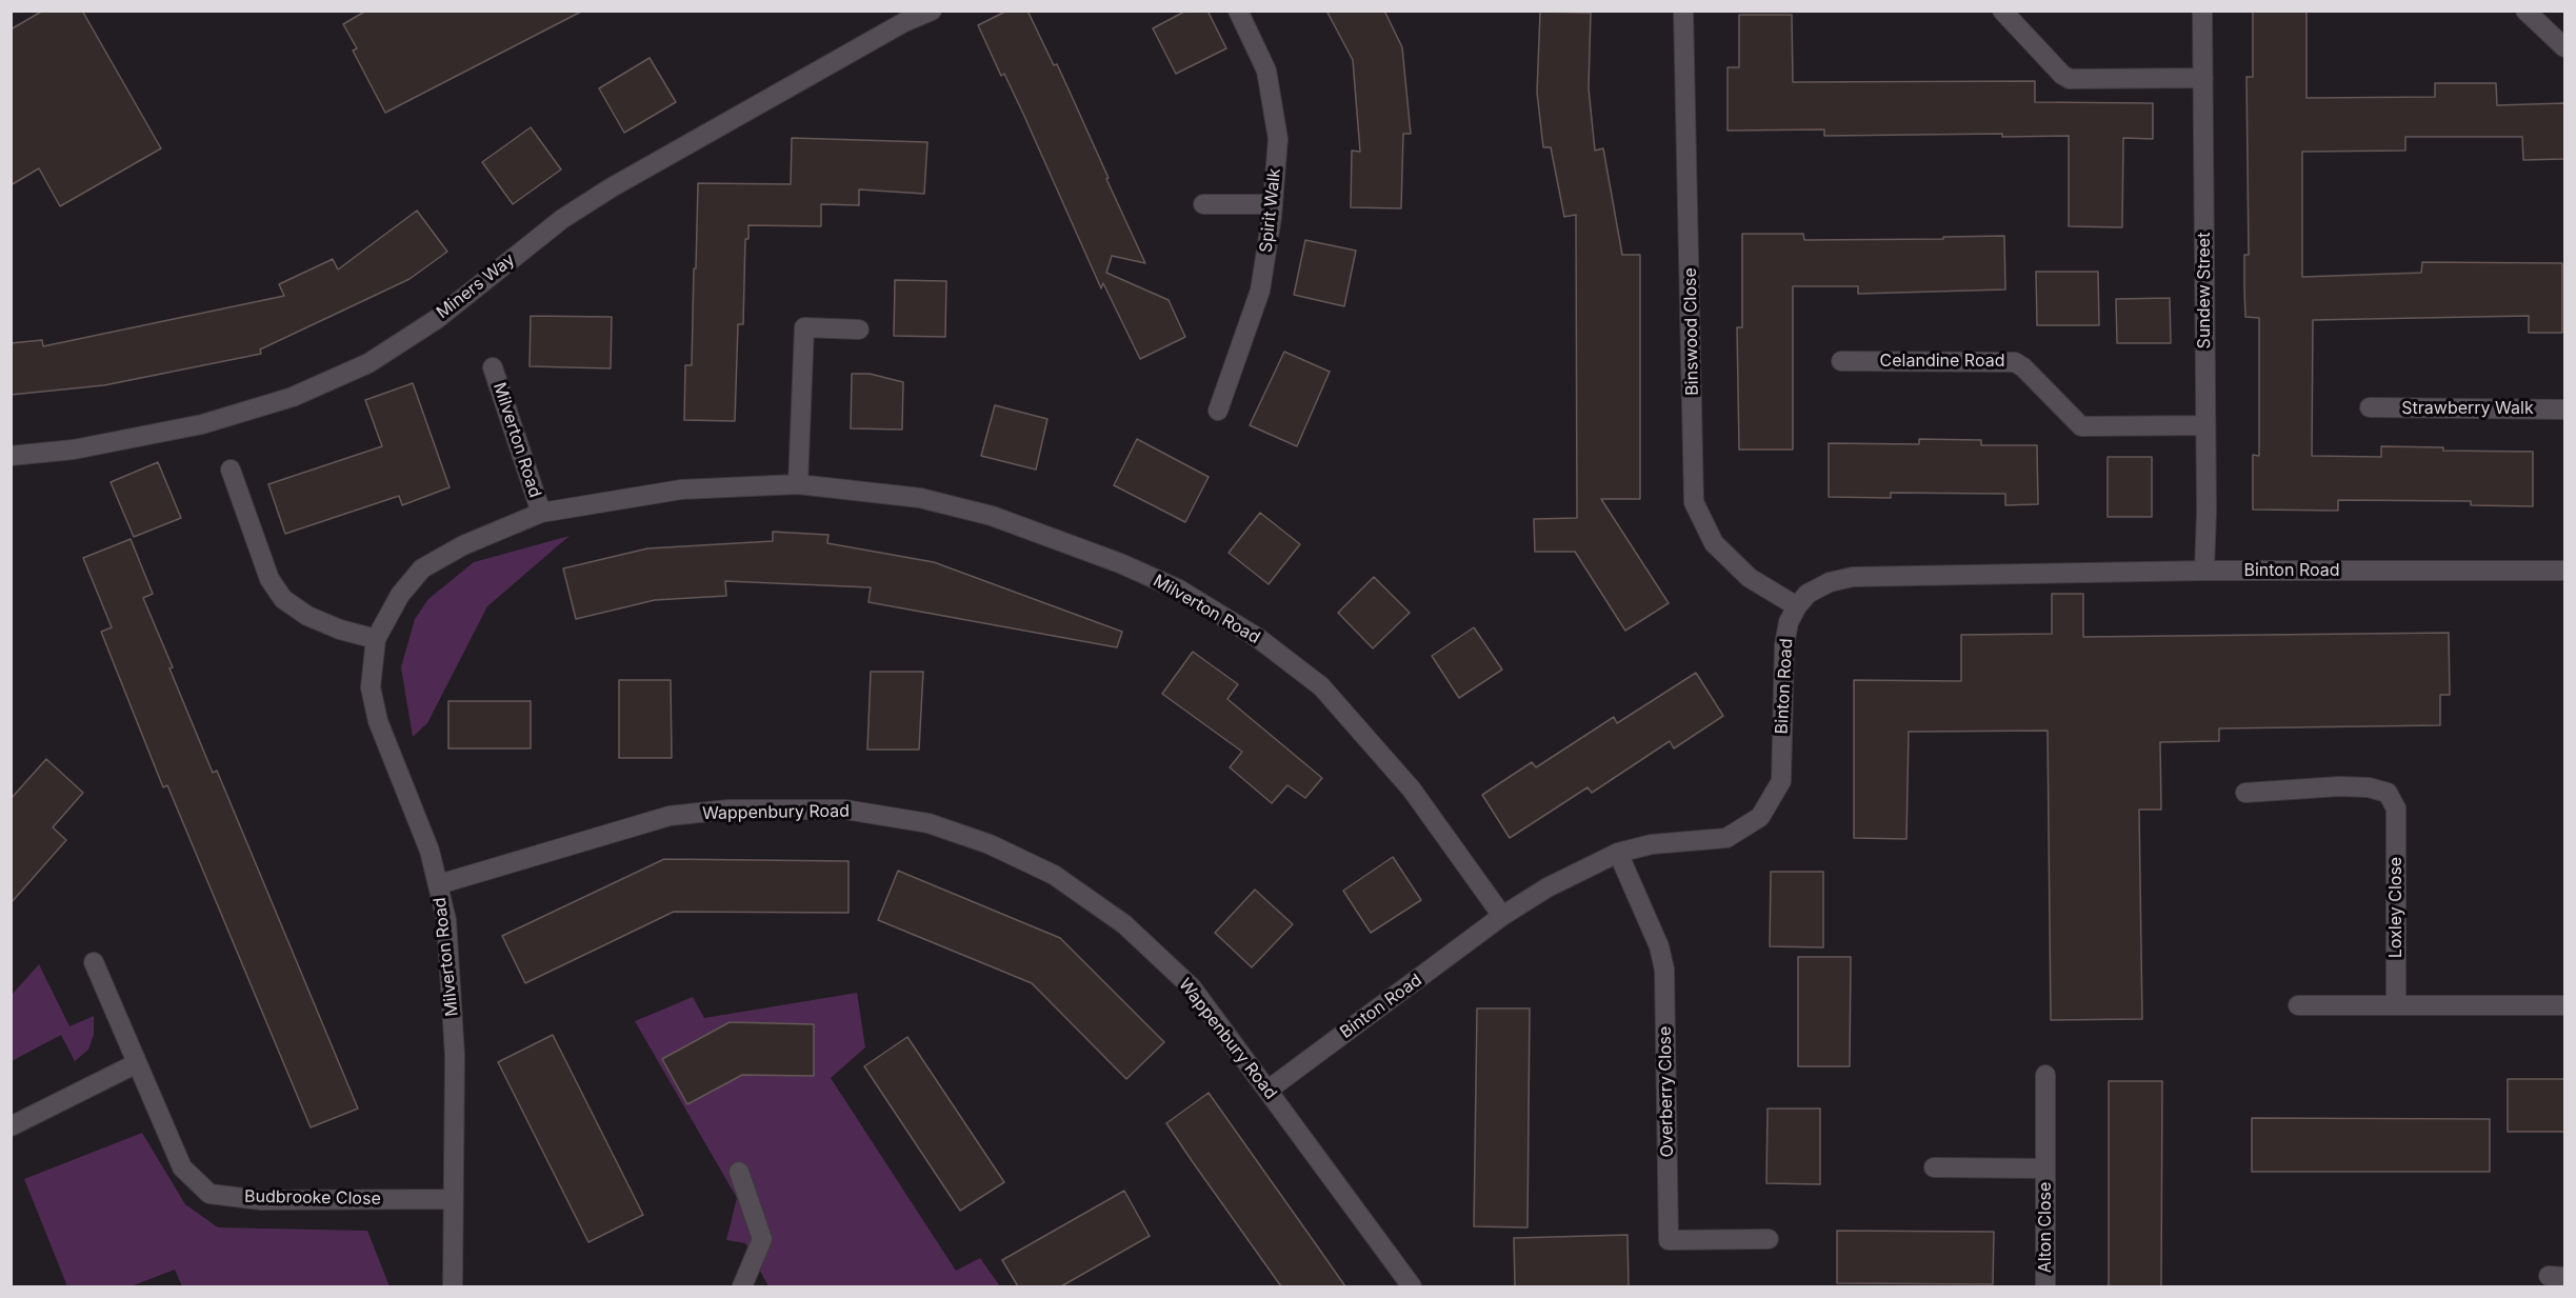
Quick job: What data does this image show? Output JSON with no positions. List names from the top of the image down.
{
  "streets": {
    "street": [
      "Spirit Walk",
      "Miners Way",
      "Sundew Street",
      "Binswood Close",
      "Celandine Road",
      "Strawberry Walk",
      "Milverton Road",
      "Binton Road",
      "Wappenbury Road",
      "Loxley Close",
      "Overberry Close",
      "Budbrooke Close",
      "Alton Close"
    ]
  },
  "crossings": [
    ["Sundew Street", "Celandine Road"],
    ["Sundew Street", "Binton Road"],
    ["Binswood Close", "Binton Road"],
    ["Milverton Road", "Binton Road"],
    ["Milverton Road", "Wappenbury Road"],
    ["Milverton Road", "Budbrooke Close"],
    ["Binton Road", "Wappenbury Road"],
    ["Binton Road", "Overberry Close"]
  ]
}
